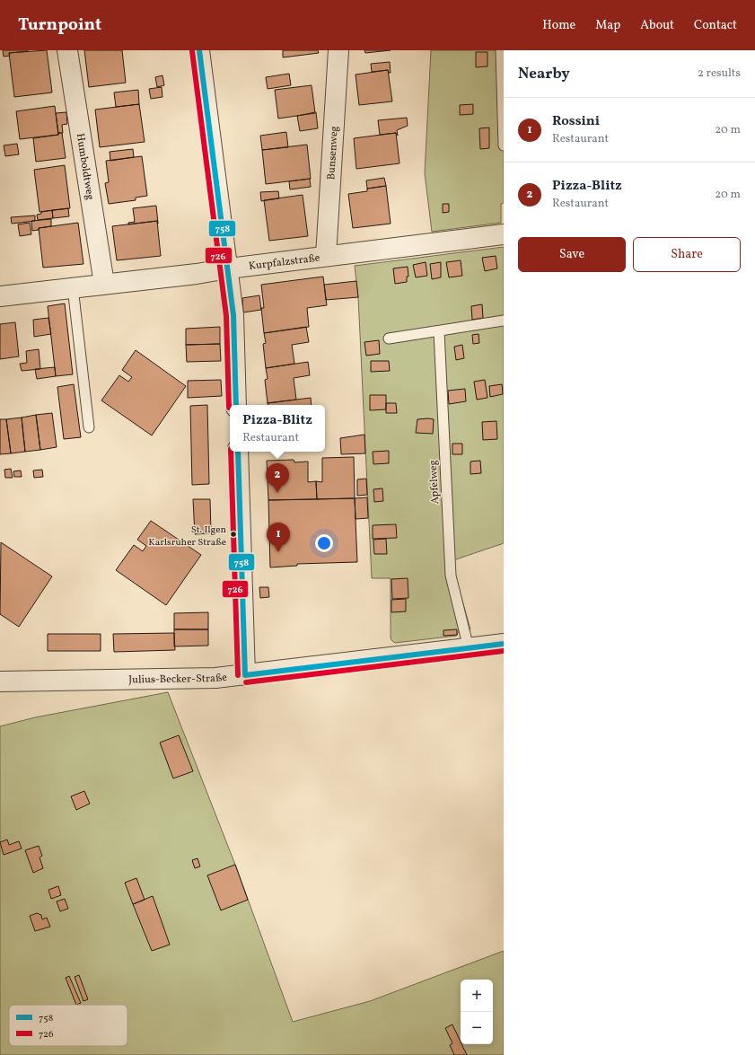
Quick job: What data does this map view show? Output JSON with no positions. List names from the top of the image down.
{
  "streets": {
    "street": [
      "Bunsenweg",
      "Humboldtweg",
      "Kurpfalzstraße",
      "Julius-Becker-Straße"
    ],
    "lane": ["Apfelweg"]
  },
  "crossings": [
    ["Bunsenweg", "Kurpfalzstraße"],
    ["Humboldtweg", "Kurpfalzstraße"],
    ["Apfelweg", "Julius-Becker-Straße"]
  ],
  "places": ["St. Ilgen Karlsruher Straße"],
  "lines": ["transit line 758", "transit line 726"],
  "legend": ["758", "726"],
  "page": {
    "header": "Turnpoint",
    "nav": [
      "Home",
      "Map",
      "About",
      "Contact"
    ],
    "heading": ["Nearby", "2 results"],
    "list": [
      {
        "mark": "1",
        "name": "Rossini",
        "note": "Restaurant",
        "value": "20 m"
      },
      {
        "mark": "2",
        "name": "Pizza-Blitz",
        "note": "Restaurant",
        "value": "20 m"
      }
    ],
    "buttons": ["Save", "Share"],
    "popup": ["Pizza-Blitz", "Restaurant"],
    "pins": ["2", "1"],
    "map_buttons": ["+", "−"]
  }
}
